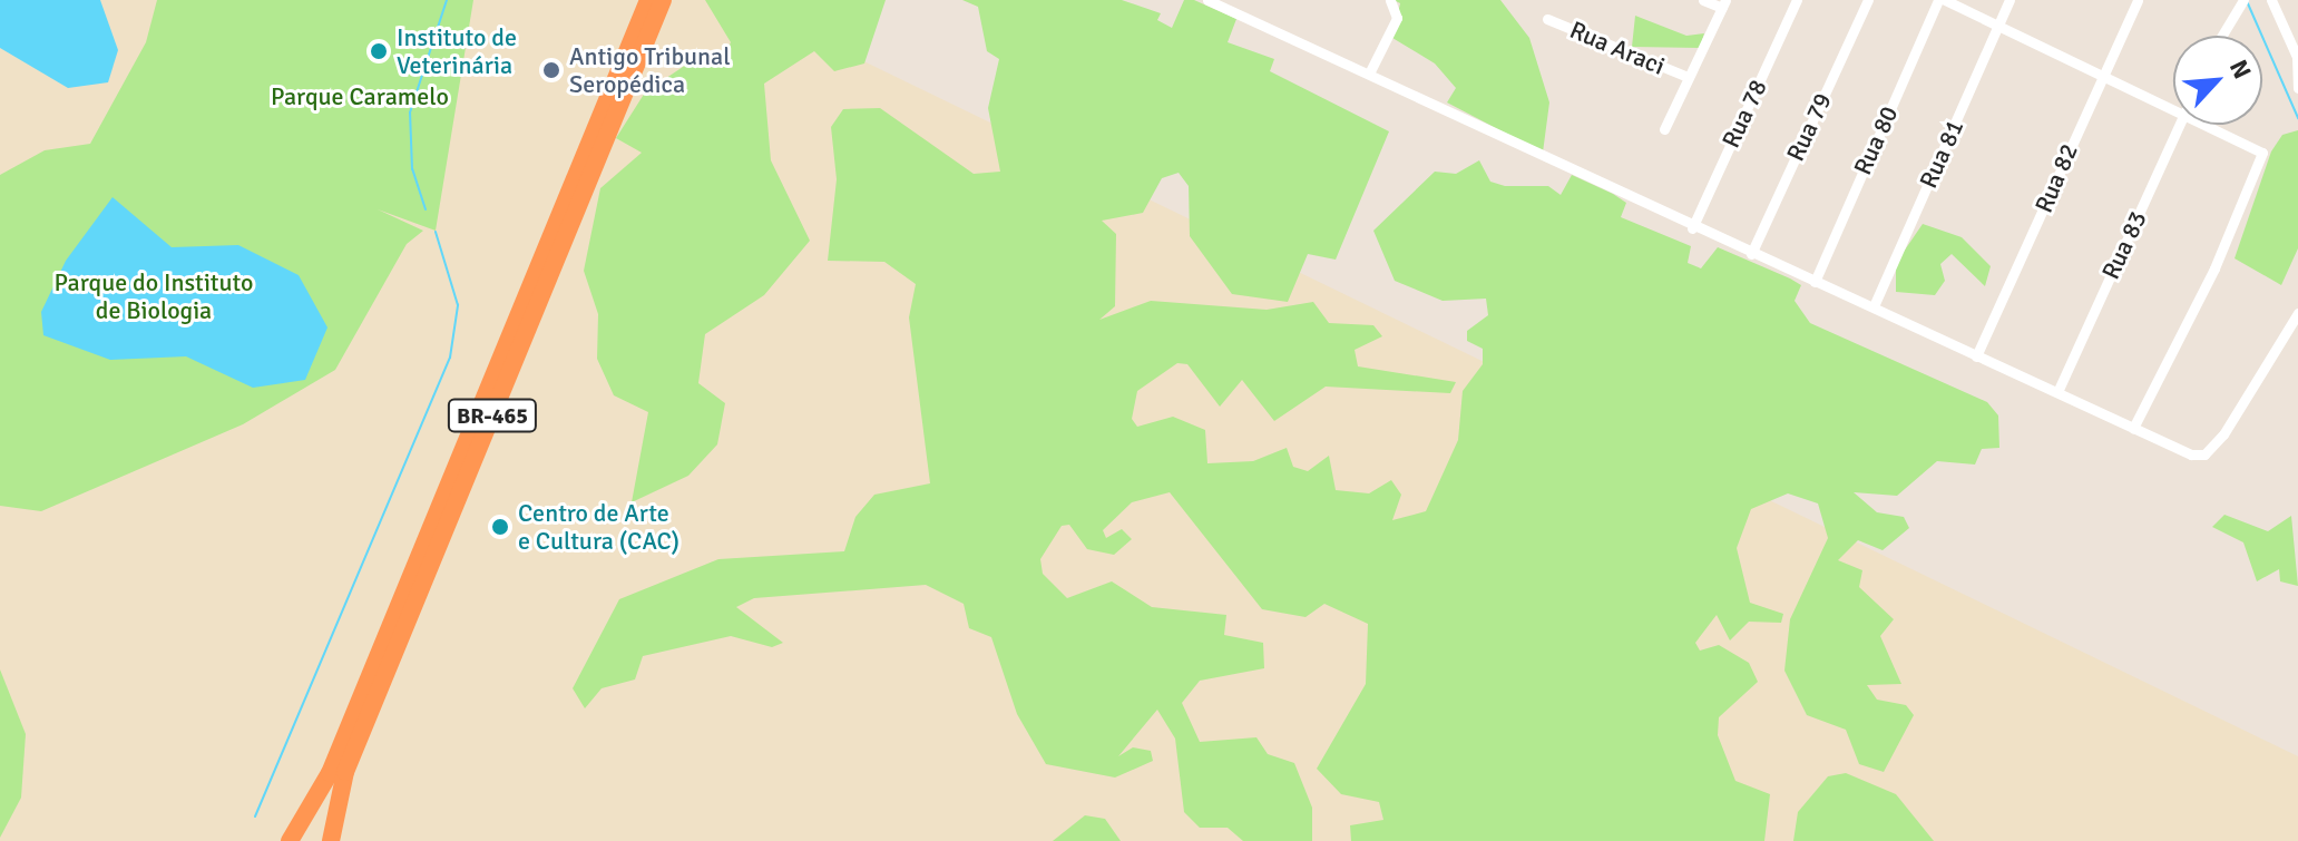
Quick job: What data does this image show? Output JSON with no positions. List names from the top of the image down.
{
  "streets": {
    "highway": ["BR-465"],
    "street": [
      "Rua Araci",
      "Rua 78",
      "Rua 79",
      "Rua 80",
      "Rua 81",
      "Rua 82",
      "Rua 83"
    ]
  },
  "parks": ["Parque Caramelo", "Parque do Instituto de Biologia"],
  "places": ["Instituto de Veterinária", "Antigo Tribunal Seropédica", "Centro de Arte e Cultura (CAC)"],
  "north": "top right"
}
